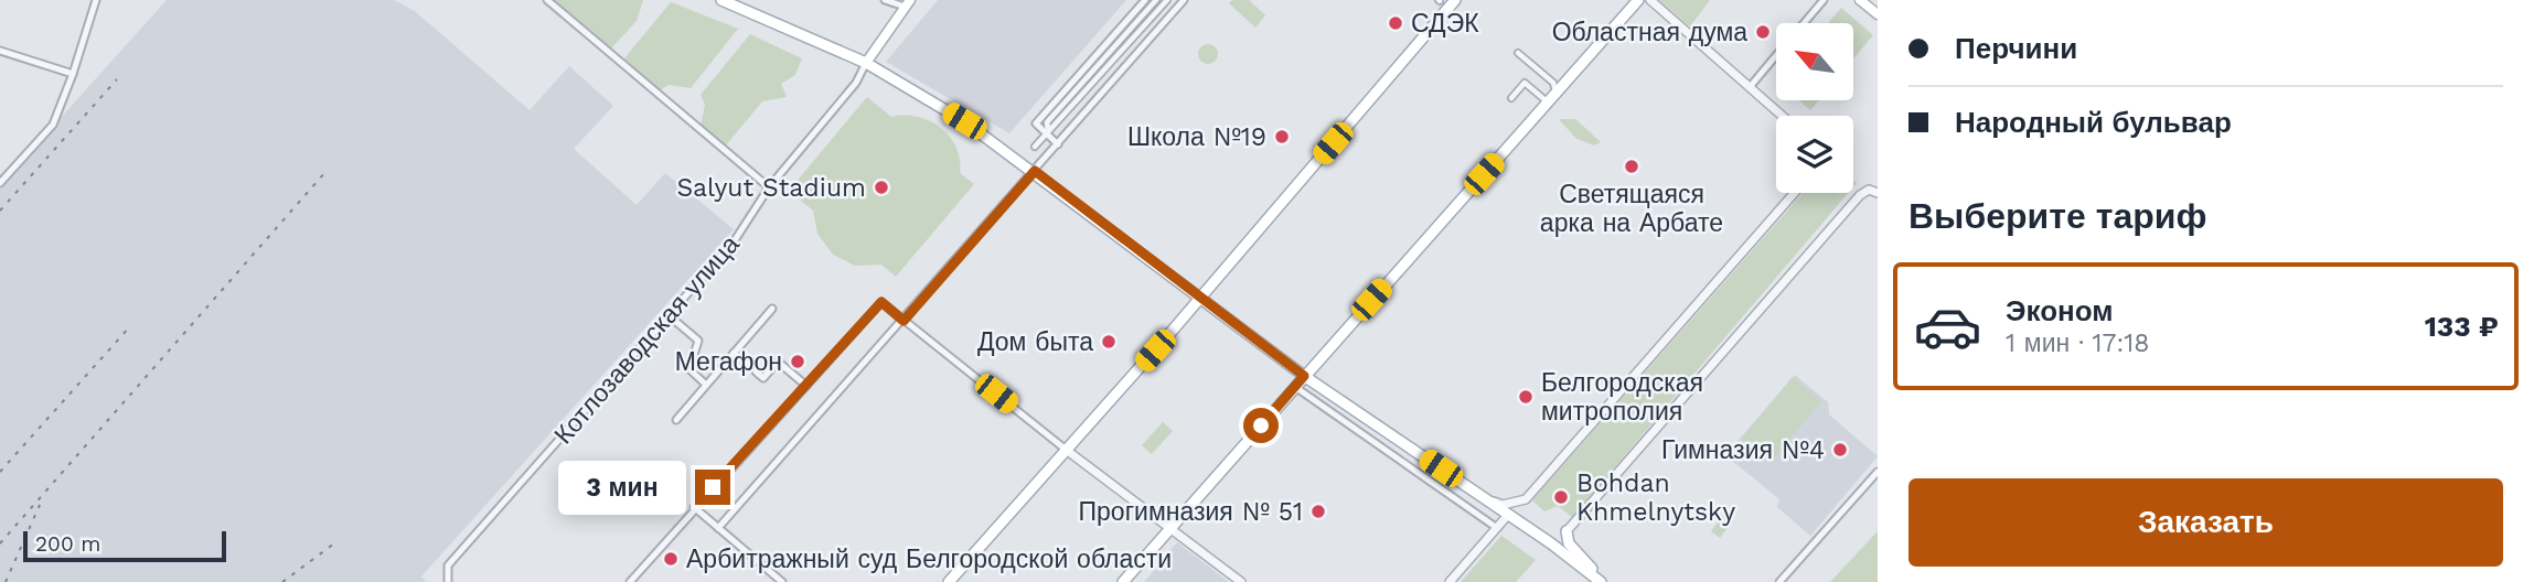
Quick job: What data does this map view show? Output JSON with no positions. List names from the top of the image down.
{
  "streets": {
    "street": ["Котлозаводская улица"]
  },
  "places": [
    "СДЭК",
    "Областная дума",
    "Школа №19",
    "Светящаяся арка на Арбате",
    "Salyut Stadium",
    "Дом быта",
    "Мегафон",
    "Белгородская митрополия",
    "Гимназия №4",
    "Bohdan Khmelnytsky",
    "Прогимназия № 51",
    "Арбитражный суд Белгородской области"
  ],
  "scale_bar": "200 m",
  "north": "top left",
  "page": {
    "banner": ["Перчини", "Народный бульвар"],
    "heading": "Выберите тариф",
    "list": [
      {
        "name": "Эконом",
        "note": "1 мин · 17:18",
        "value": "133 ₽"
      }
    ],
    "bubble": "3 мин",
    "buttons": "Заказать",
    "scale": "200 m"
  }
}
